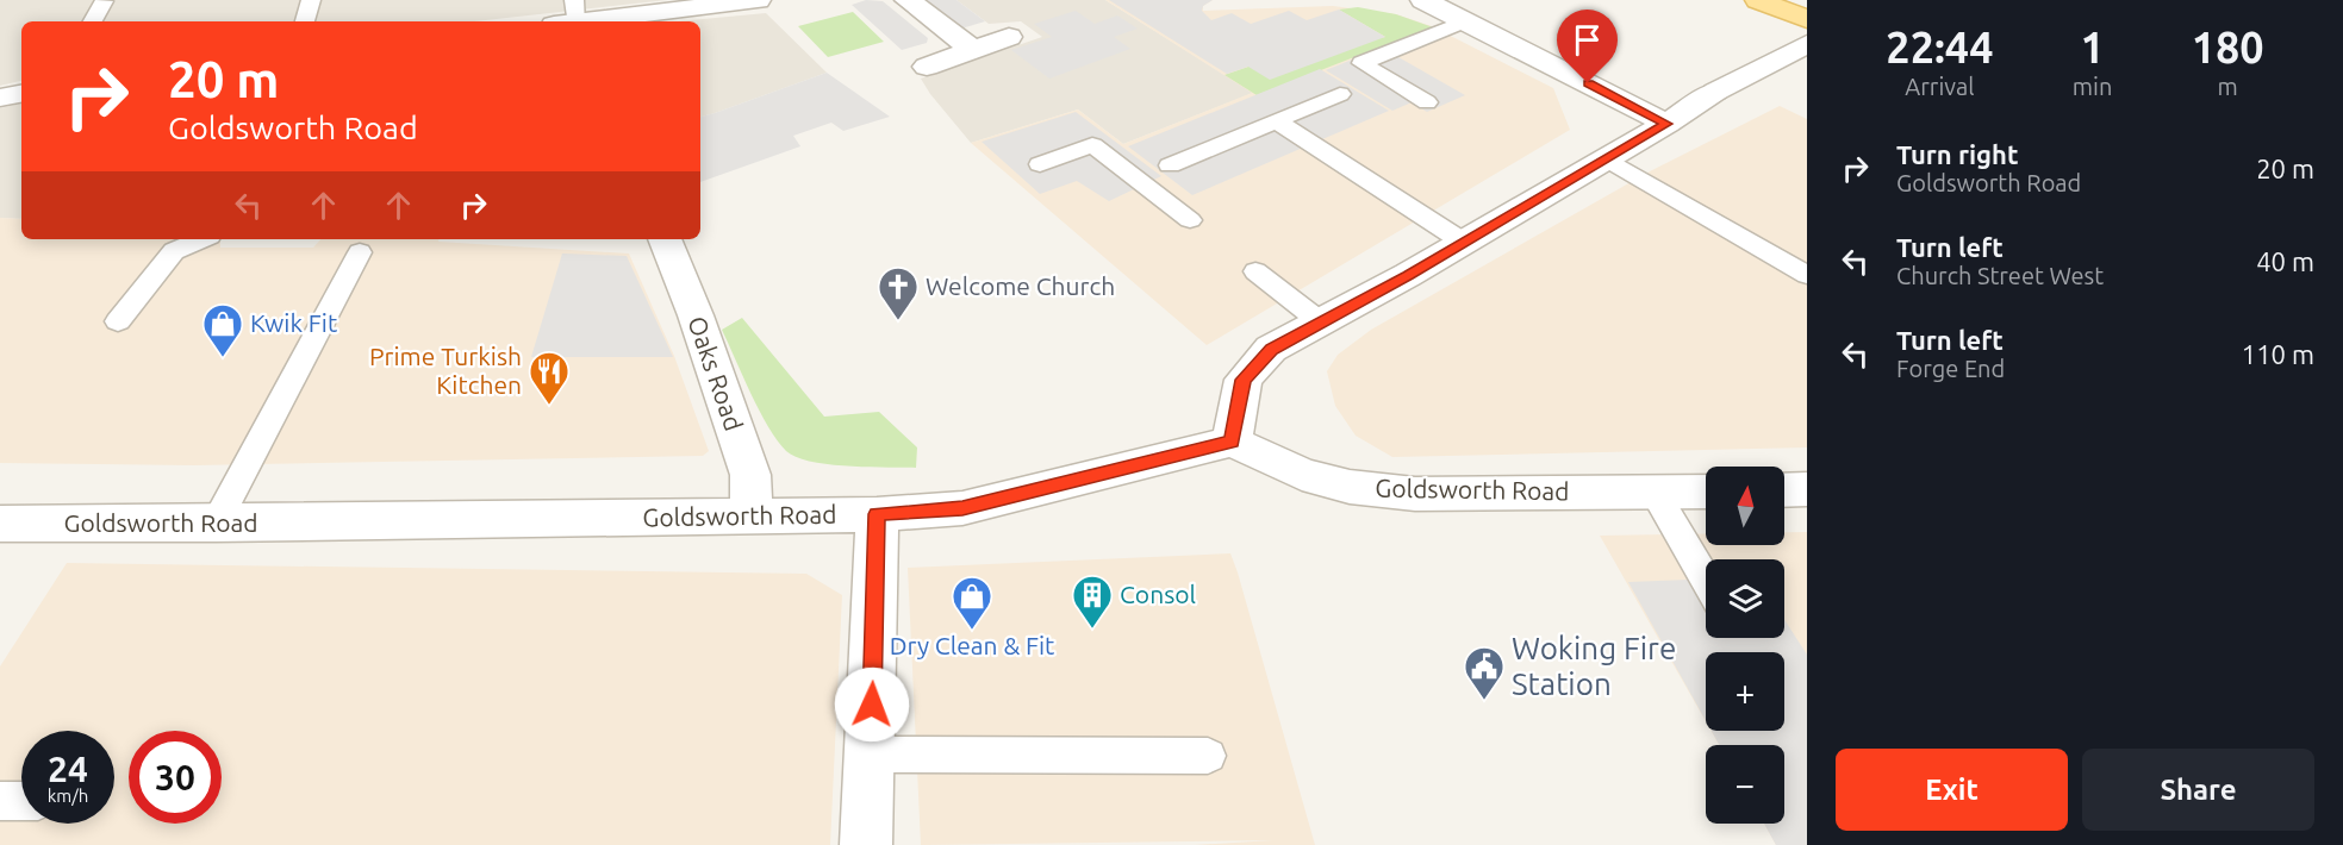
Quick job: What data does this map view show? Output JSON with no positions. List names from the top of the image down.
{
  "streets": {
    "street": ["Oaks Road", "Goldsworth Road"]
  },
  "crossings": [
    ["Oaks Road", "Goldsworth Road"]
  ],
  "places": {
    "church": ["Welcome Church"],
    "shop": ["Kwik Fit", "Dry Clean & Fit"],
    "restaurant": ["Prime Turkish Kitchen"],
    "building": ["Consol"],
    "public building": ["Woking Fire Station"]
  },
  "north": "top",
  "page": {
    "eta": [
      "22:44",
      "Arrival",
      "1",
      "min",
      "180",
      "m"
    ],
    "turn": ["20 m", "Goldsworth Road"],
    "list": [
      {
        "name": "Turn right",
        "note": "Goldsworth Road",
        "value": "20 m"
      },
      {
        "name": "Turn left",
        "note": "Church Street West",
        "value": "40 m"
      },
      {
        "name": "Turn left",
        "note": "Forge End",
        "value": "110 m"
      }
    ],
    "map_buttons": ["+", "−"],
    "speed": "24 km/h",
    "limit": "30",
    "buttons": ["Exit", "Share"]
  }
}
